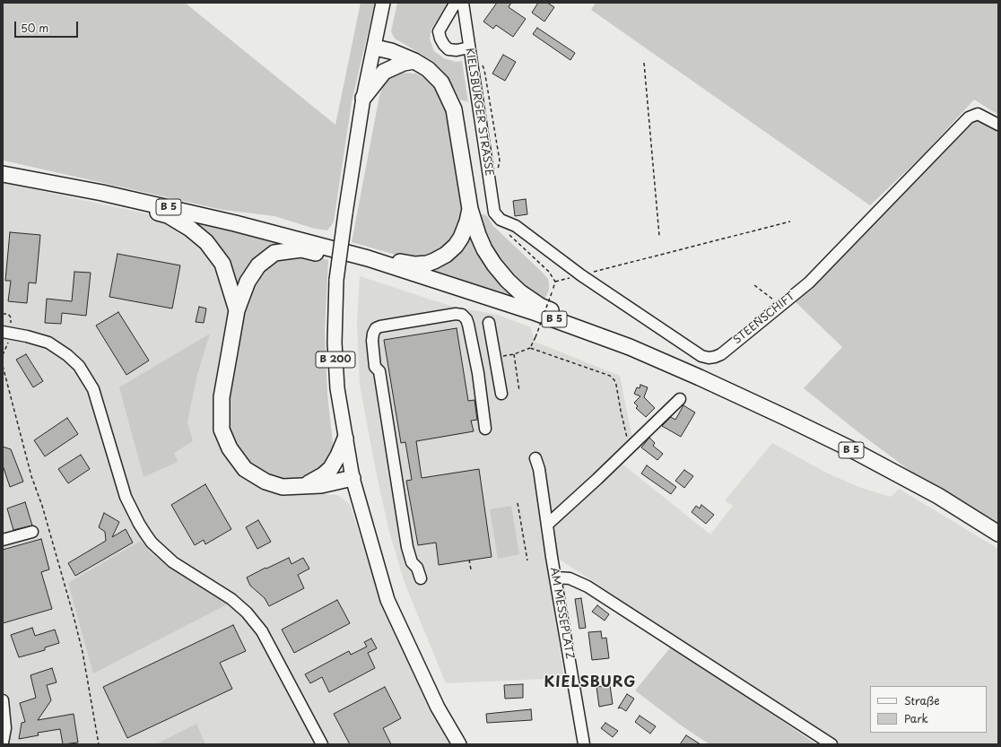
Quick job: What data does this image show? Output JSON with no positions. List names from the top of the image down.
{
  "streets": {
    "highway": ["B 5"],
    "main road": ["B 200"],
    "street": ["KIELSBURGER STRASSE", "STEENSCHIFT", "AM MESSEPLATZ"]
  },
  "crossings": [
    ["KIELSBURGER STRASSE", "STEENSCHIFT"]
  ],
  "districts": ["KIELSBURG"],
  "legend": ["Straße", "Park"],
  "scale_bar": "50 m"
}
